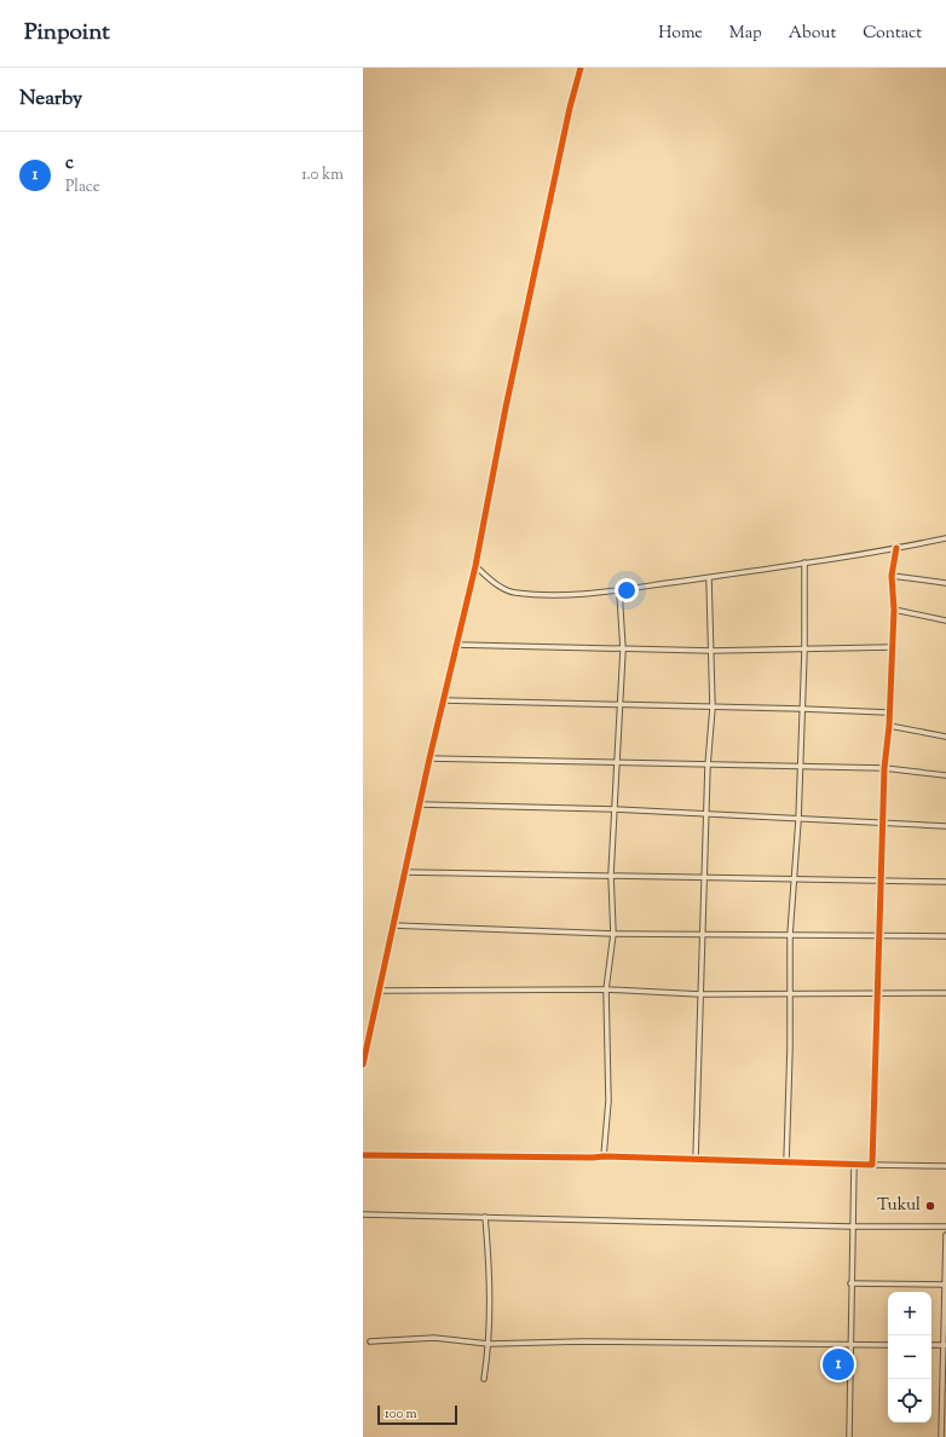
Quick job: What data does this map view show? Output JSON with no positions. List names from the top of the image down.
{
  "places": ["Tukul"],
  "scale_bar": "100 m",
  "page": {
    "header": "Pinpoint",
    "nav": [
      "Home",
      "Map",
      "About",
      "Contact"
    ],
    "heading": "Nearby",
    "list": [
      {
        "mark": "1",
        "name": "c",
        "note": "Place",
        "value": "1.0 km"
      }
    ],
    "map_buttons": ["+", "−"],
    "pins": "1",
    "scale": "100 m"
  }
}
